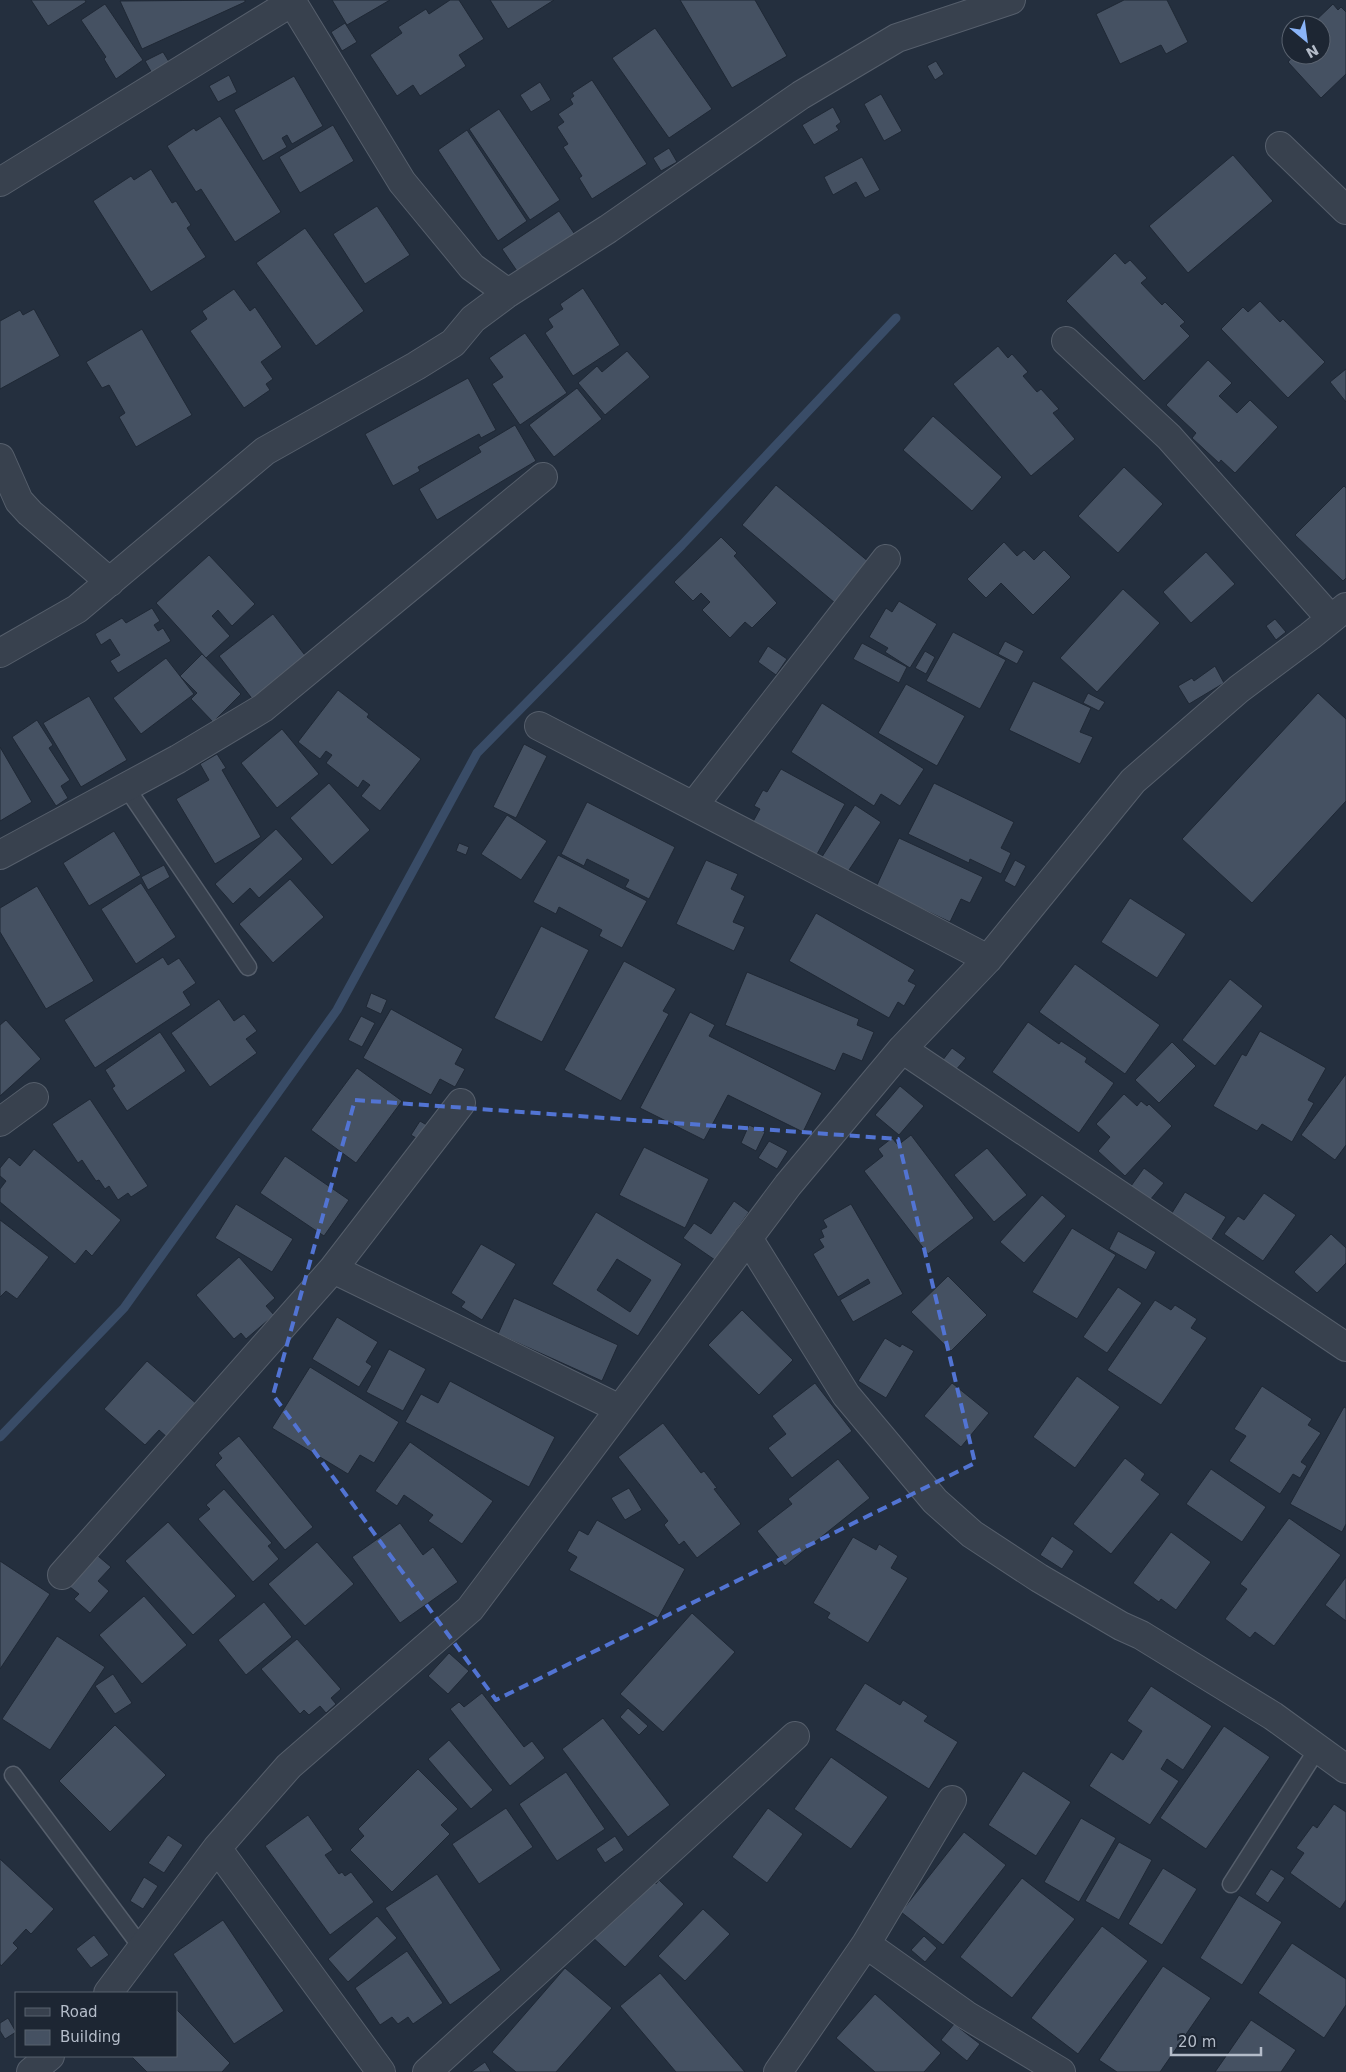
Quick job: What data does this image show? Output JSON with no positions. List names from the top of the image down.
{
  "legend": ["Road", "Building"],
  "scale_bar": "20 m",
  "north": "bottom right"
}
